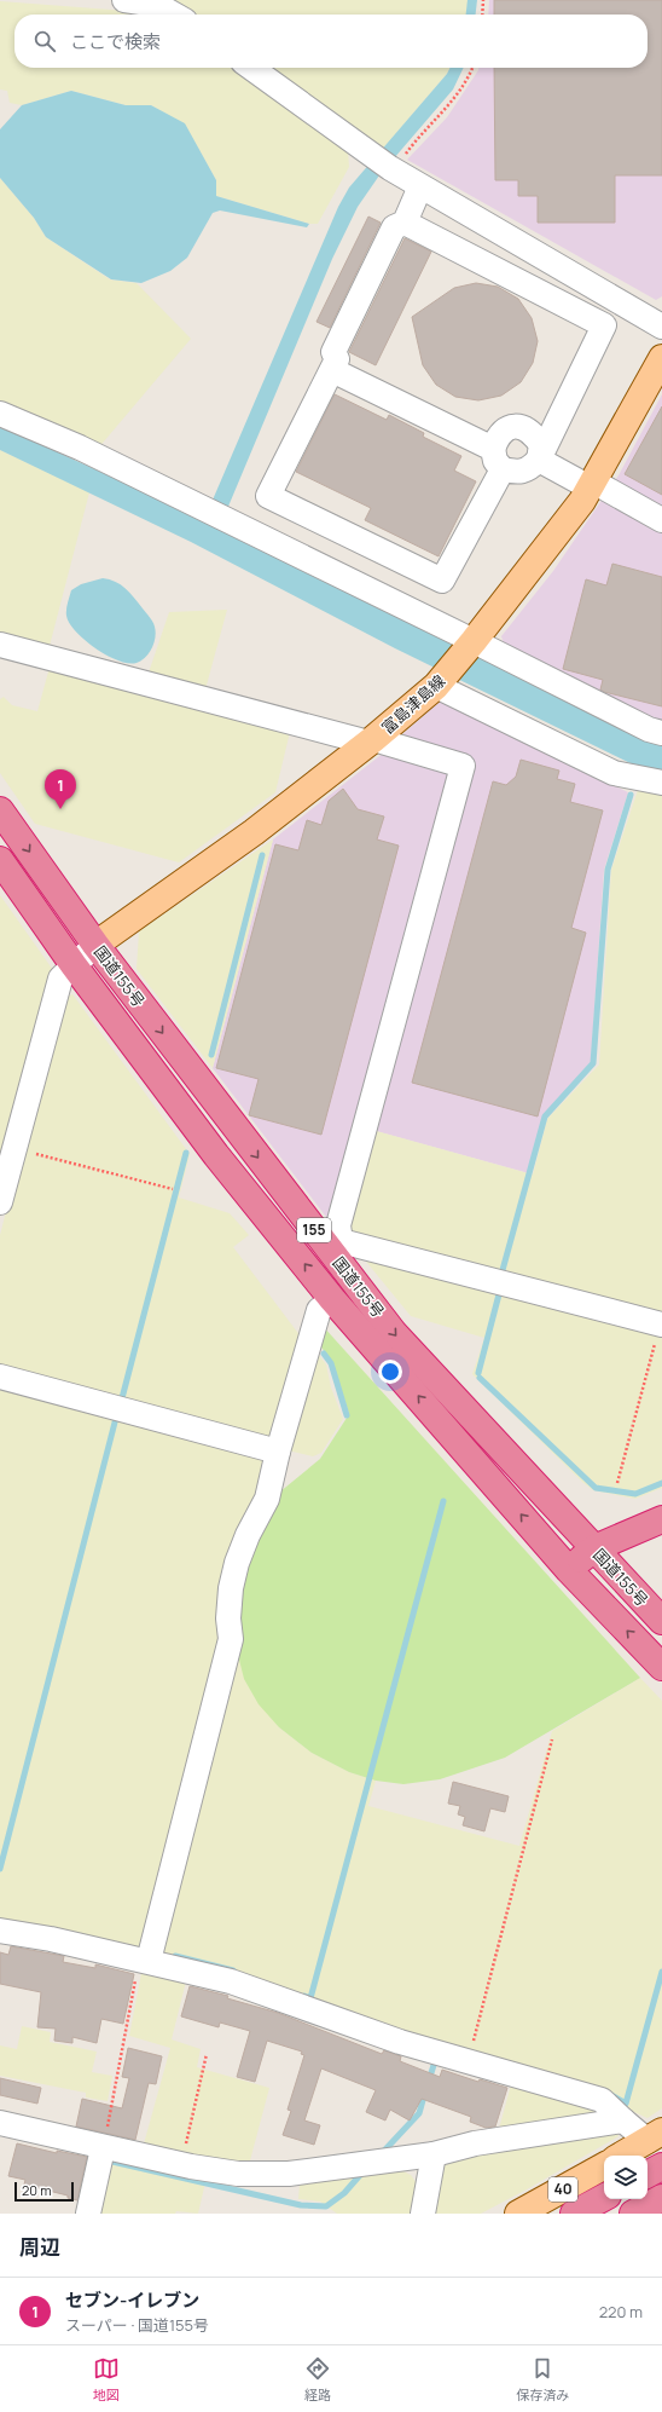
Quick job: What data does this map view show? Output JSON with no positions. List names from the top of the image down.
{
  "streets": {
    "highway": ["国道155号", "155"],
    "main road": ["富島津島線", "40"]
  },
  "crossings": [
    ["富島津島線", "国道155号"]
  ],
  "scale_bar": "20 m",
  "page": {
    "search": "ここで検索",
    "pins": "1",
    "scale": "20 m",
    "heading": "周辺",
    "list": [
      {
        "mark": "1",
        "name": "セブン-イレブン",
        "note": "スーパー · 国道155号",
        "value": "220 m"
      }
    ],
    "nav": ["地図", "経路", "保存済み"]
  }
}
